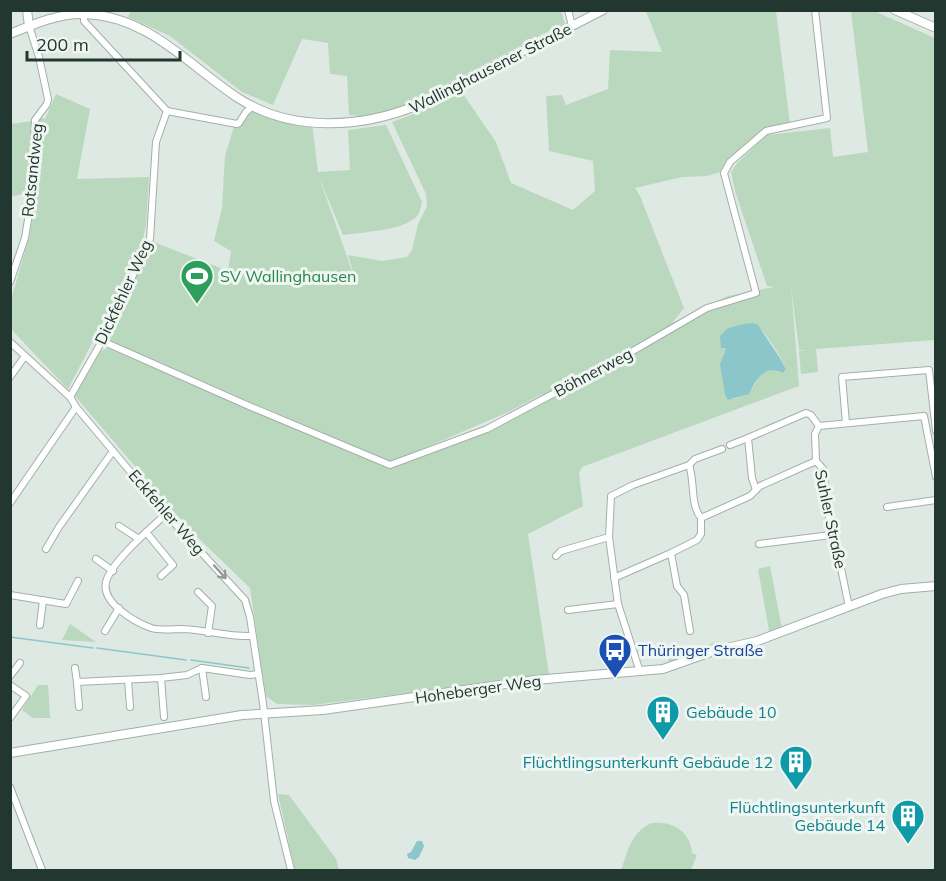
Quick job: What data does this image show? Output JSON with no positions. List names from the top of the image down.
{
  "streets": {
    "street": [
      "Wallinghausener Straße",
      "Rotsandweg",
      "Dickfehler Weg",
      "Böhnerweg",
      "Eckfehler Weg",
      "Suhler Straße",
      "Hoheberger Weg"
    ]
  },
  "crossings": [
    ["Wallinghausener Straße", "Rotsandweg"],
    ["Dickfehler Weg", "Böhnerweg"],
    ["Dickfehler Weg", "Eckfehler Weg"],
    ["Eckfehler Weg", "Hoheberger Weg"],
    ["Suhler Straße", "Hoheberger Weg"]
  ],
  "places": {
    "sports": ["SV Wallinghausen"],
    "bus stop": ["Thüringer Straße"],
    "building": ["Gebäude 10", "Flüchtlingsunterkunft Gebäude 12", "Flüchtlingsunterkunft Gebäude 14"]
  },
  "scale_bar": "200 m"
}
